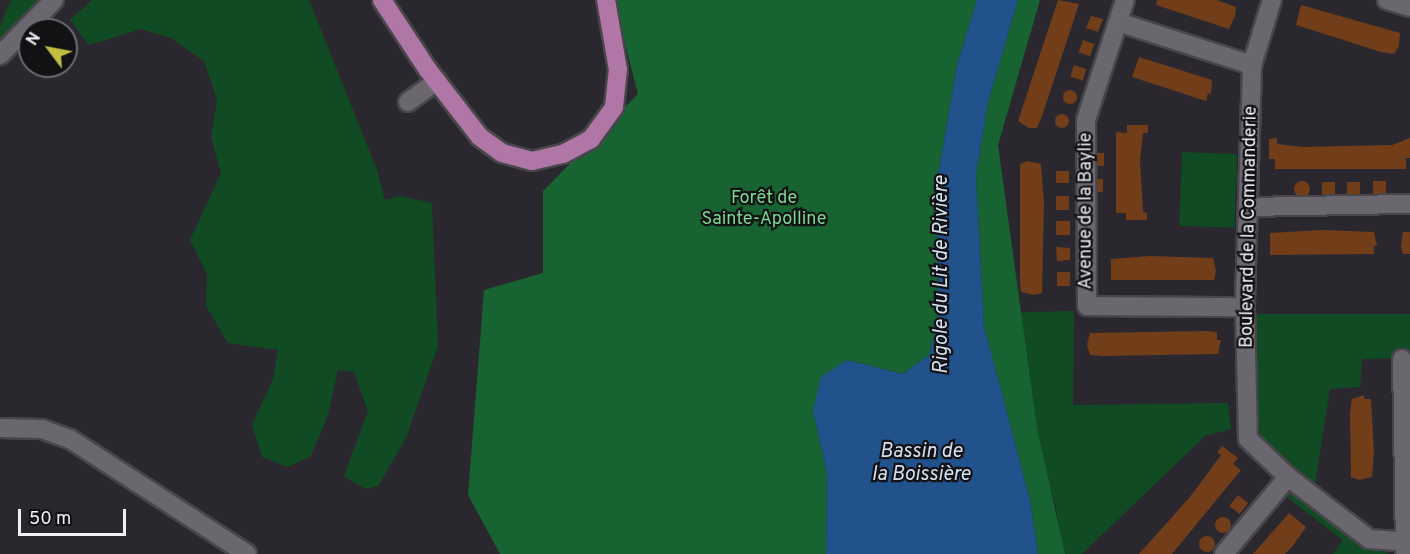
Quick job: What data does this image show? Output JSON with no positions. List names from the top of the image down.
{
  "streets": {
    "street": ["Avenue de la Baylie", "Boulevard de la Commanderie"]
  },
  "crossings": [
    ["Avenue de la Baylie", "Boulevard de la Commanderie"]
  ],
  "water": ["Rigole du Lit de Rivière", "Bassin de la Boissière"],
  "parks": ["Forêt de Sainte-Apolline"],
  "scale_bar": "50 m",
  "north": "top left"
}
